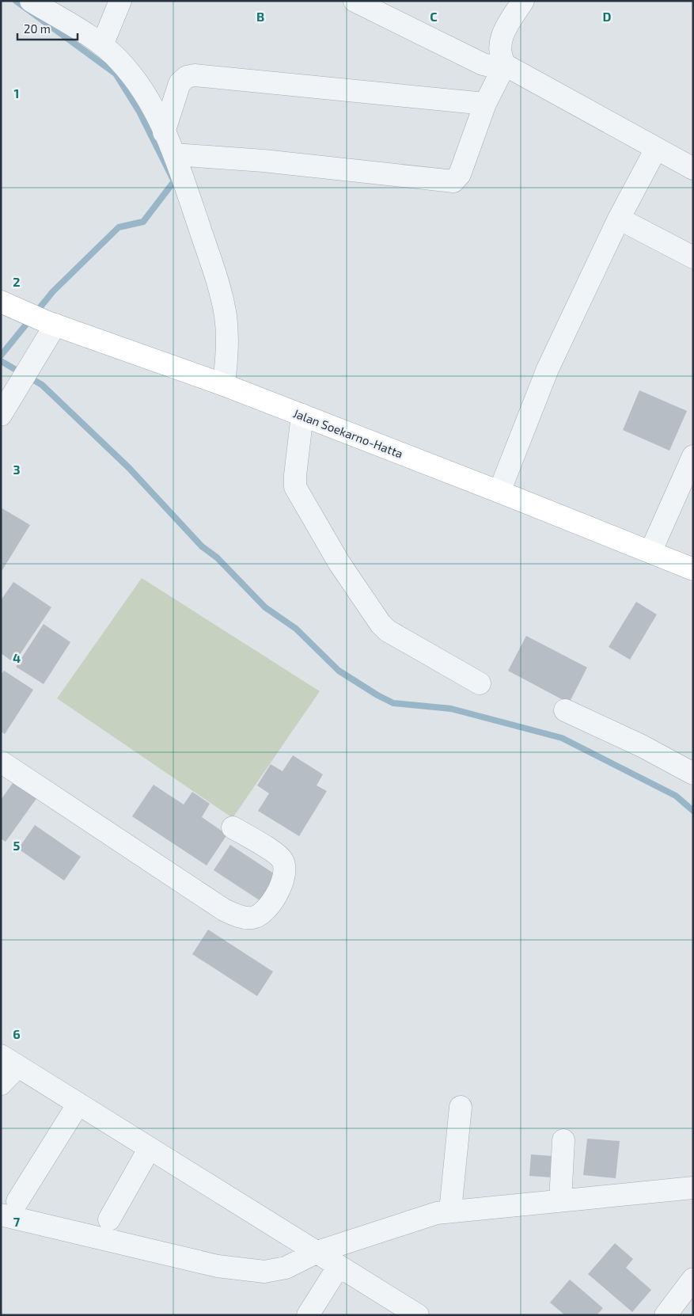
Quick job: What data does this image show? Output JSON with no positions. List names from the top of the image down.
{
  "streets": {
    "main road": ["Jalan Soekarno-Hatta"]
  },
  "scale_bar": "20 m",
  "grid": {
    "columns": ["B", "C", "D"],
    "rows": [
      "1",
      "2",
      "3",
      "4",
      "5",
      "6",
      "7"
    ]
  }
}
